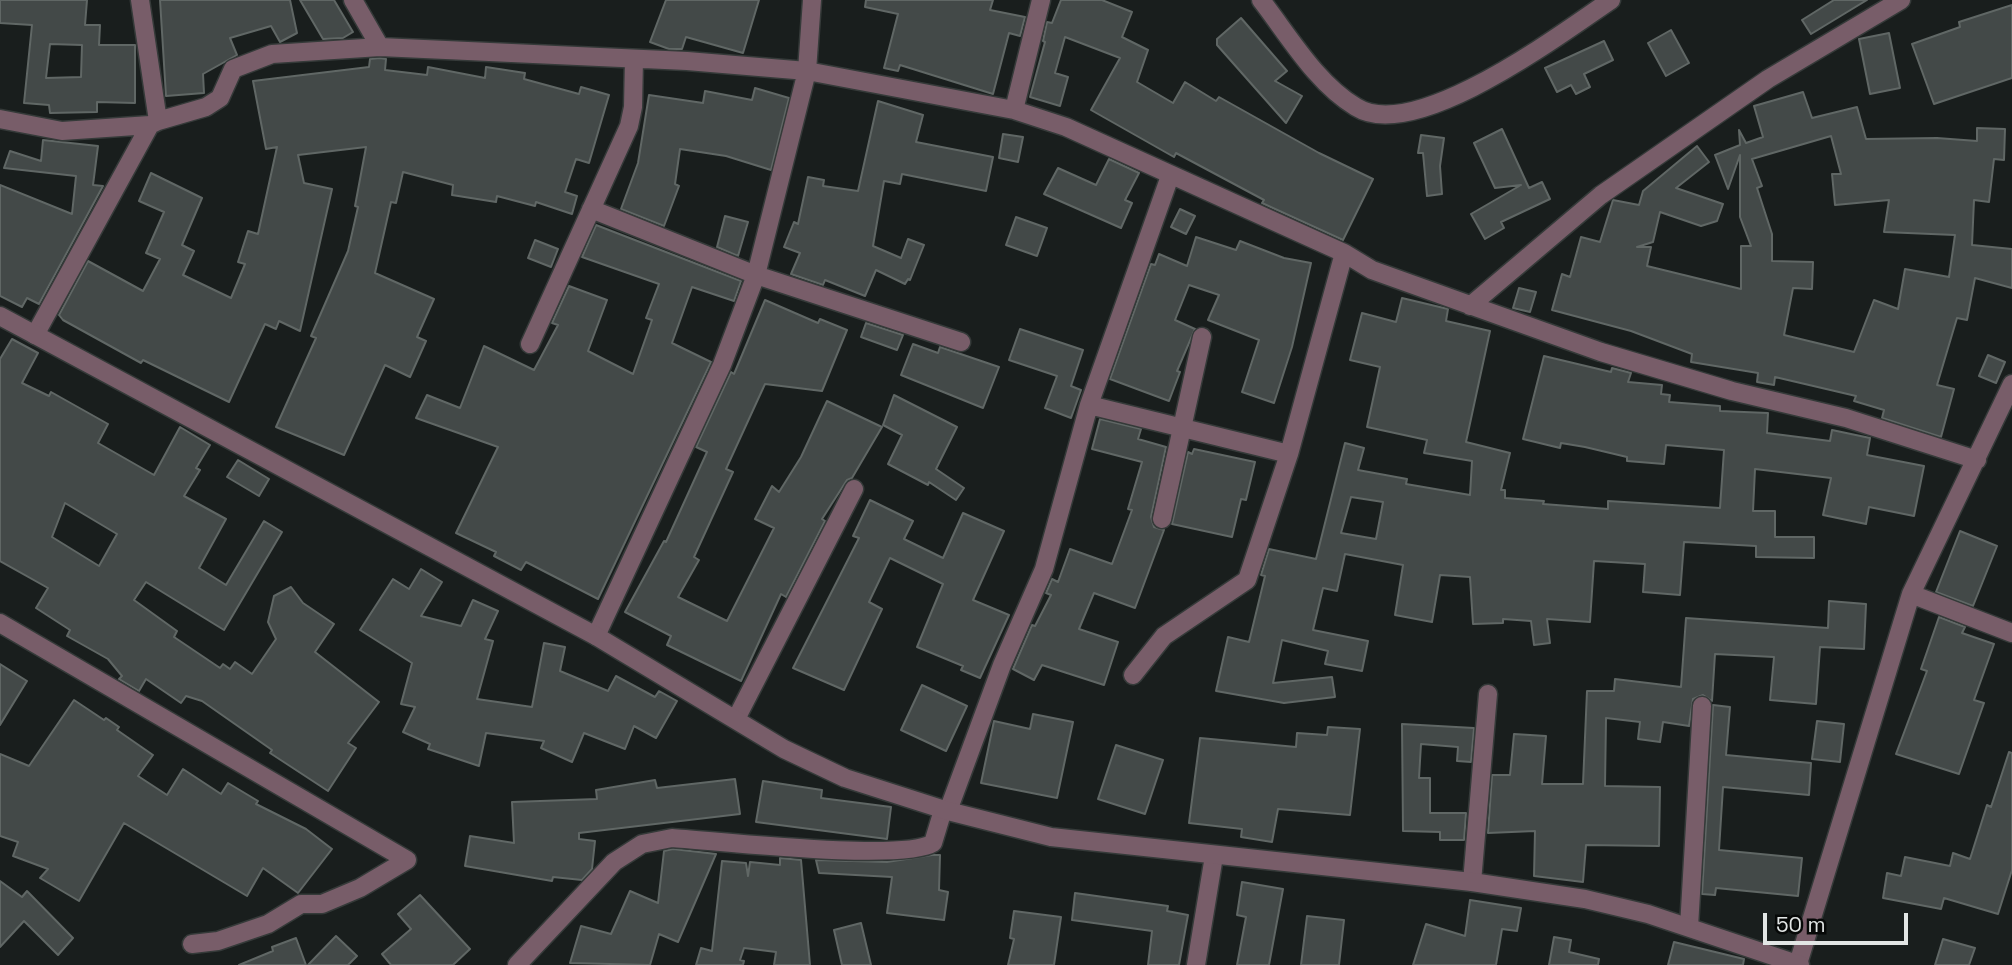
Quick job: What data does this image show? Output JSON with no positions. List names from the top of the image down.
{
  "scale_bar": "50 m"
}
